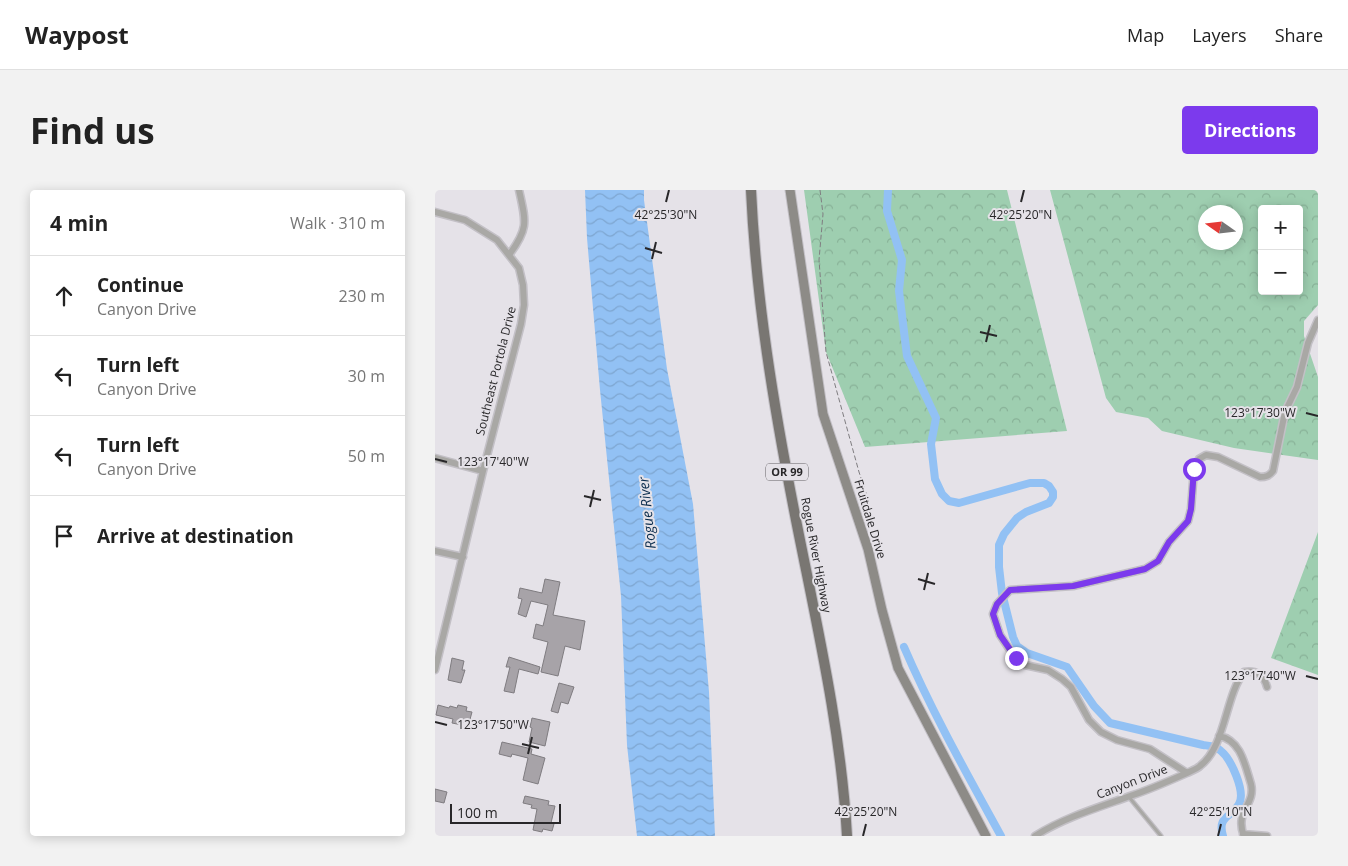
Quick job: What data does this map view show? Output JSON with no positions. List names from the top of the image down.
{
  "streets": {
    "main road": ["OR 99", "Rogue River Highway"],
    "street": ["Southeast Portola Drive", "Fruitdale Drive", "Canyon Drive"]
  },
  "water": ["Rogue River"],
  "scale_bar": "100 m",
  "north": "left",
  "page": {
    "header": "Waypost",
    "nav": ["Map", "Layers", "Share"],
    "buttons": "Directions",
    "title": "Find us",
    "heading": ["4 min", "Walk · 310 m"],
    "map_buttons": ["+", "−"],
    "list": [
      ["Continue", "Canyon Drive", "230 m"],
      ["Turn left", "Canyon Drive", "30 m"],
      ["Turn left", "Canyon Drive", "50 m"],
      "Arrive at destination"
    ],
    "scale": "100 m"
  },
  "coordinates": [
    "42°25'30\"N",
    "42°25'20\"N",
    "123°17'30\"W",
    "123°17'40\"W",
    "123°17'50\"W",
    "42°25'10\"N"
  ]
}
